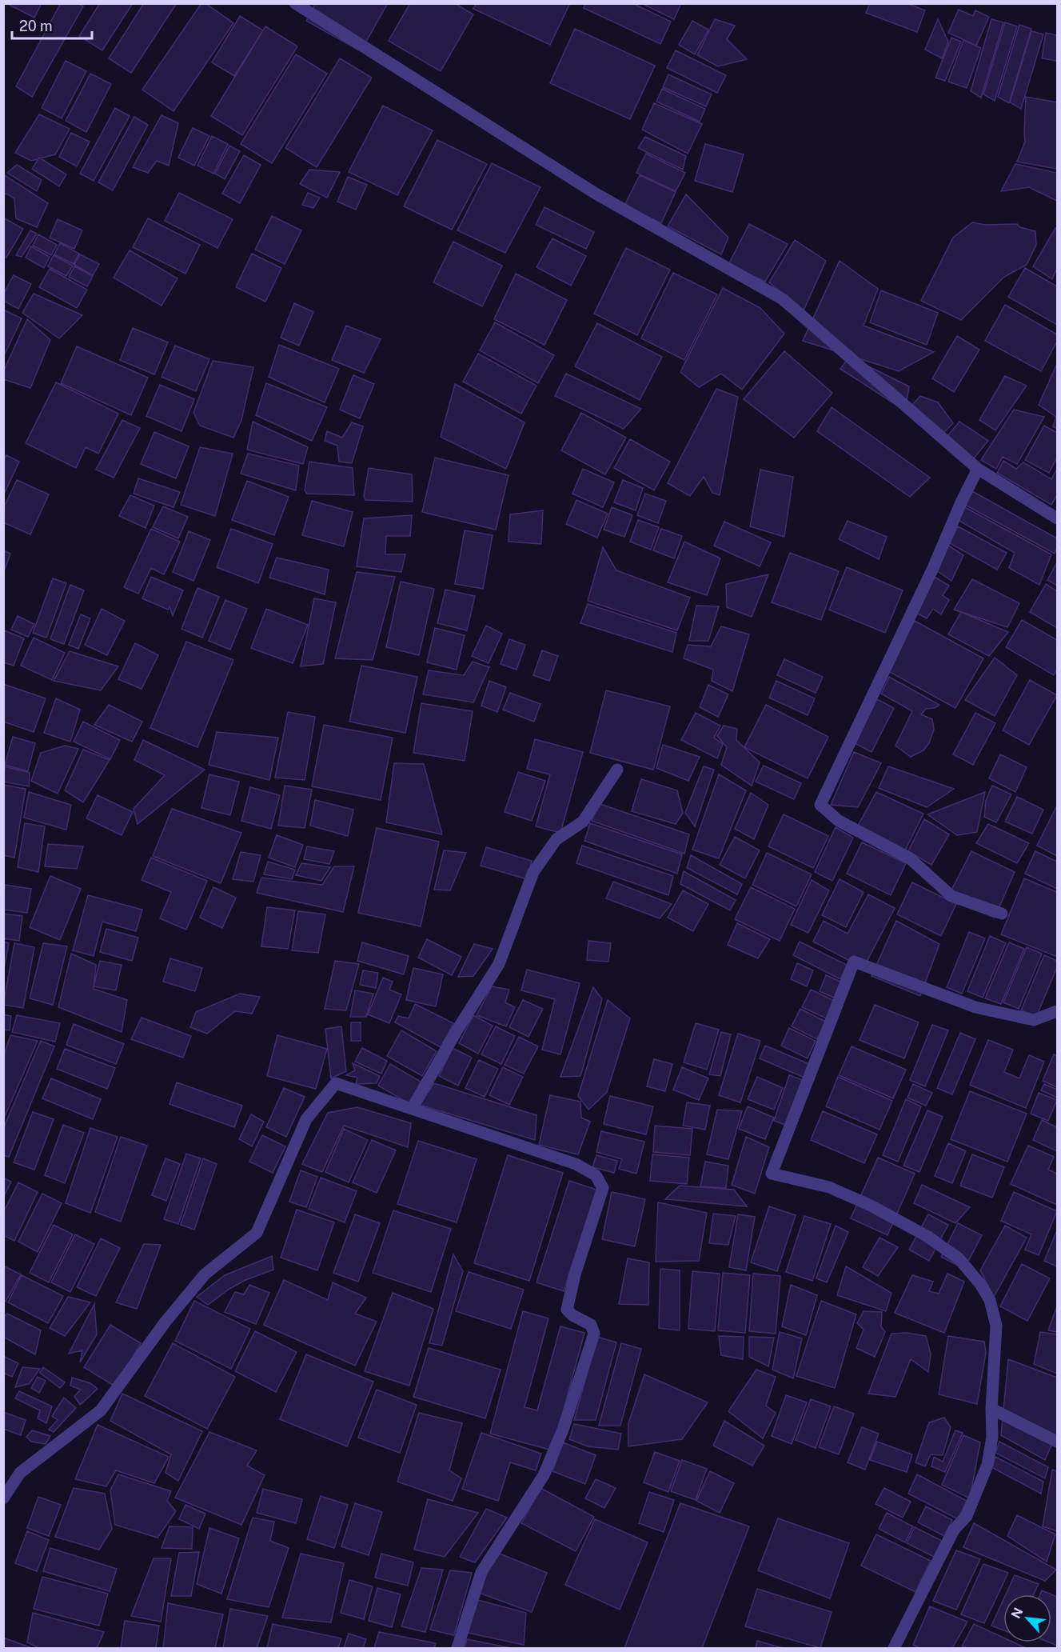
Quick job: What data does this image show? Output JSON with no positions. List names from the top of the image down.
{
  "scale_bar": "20 m",
  "north": "top left"
}
